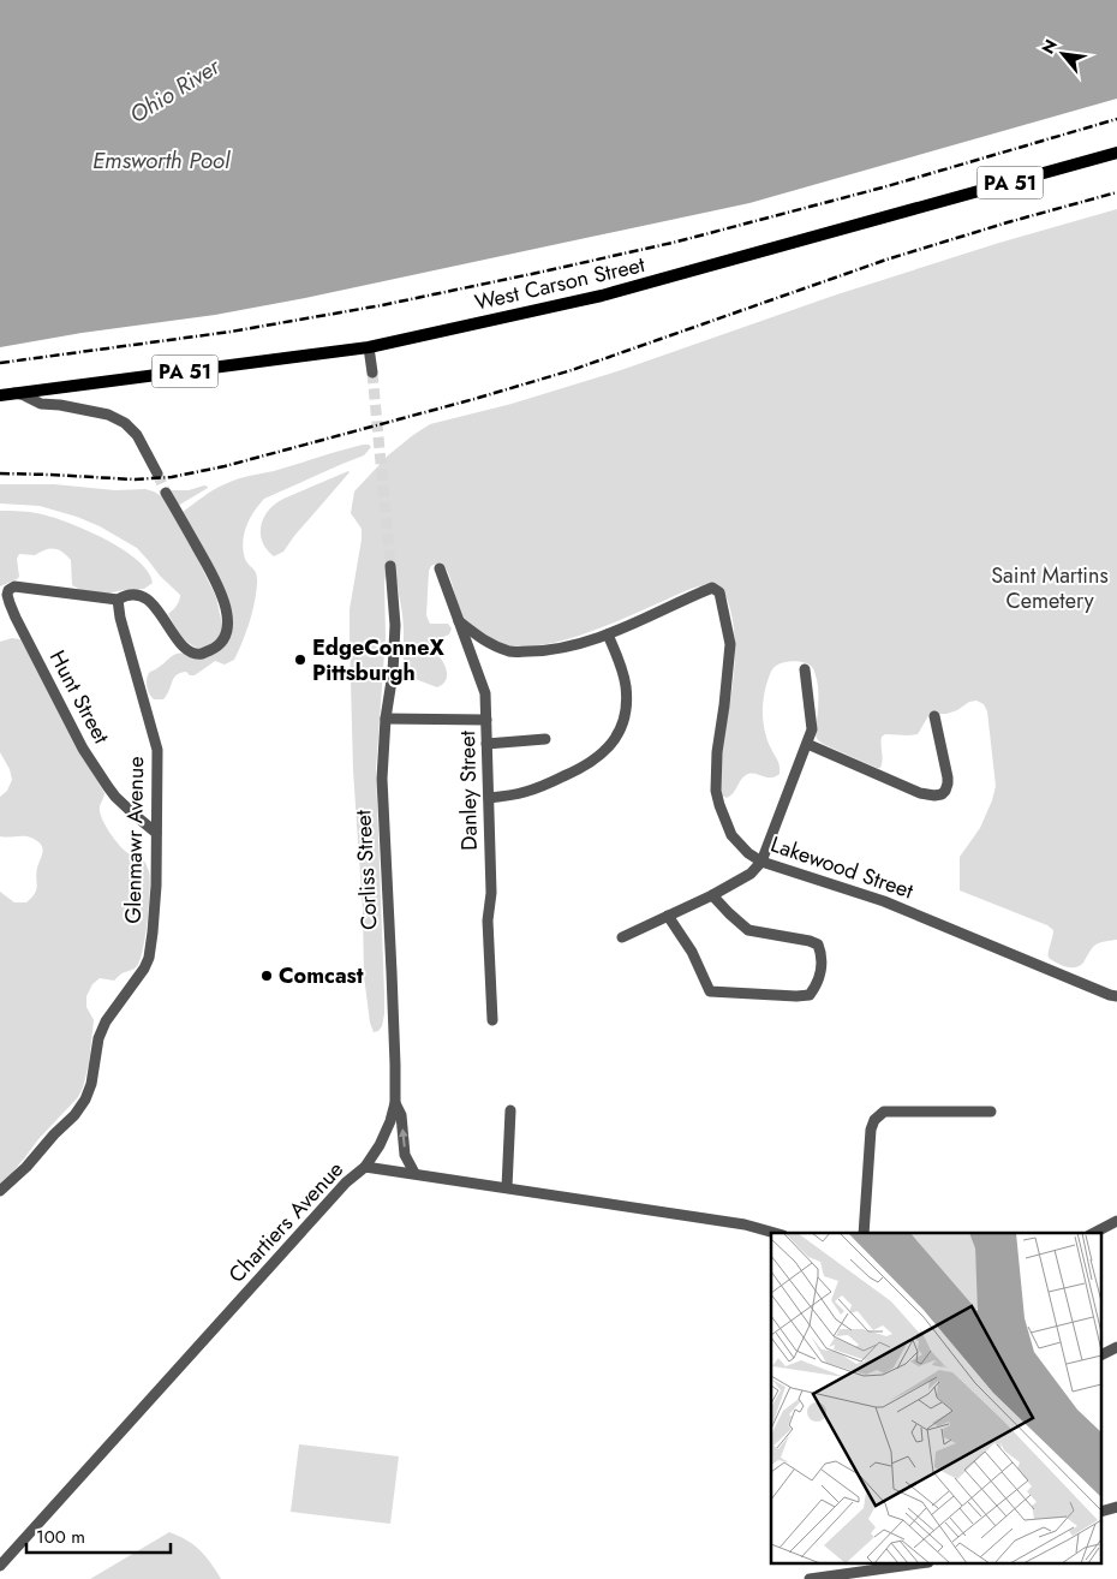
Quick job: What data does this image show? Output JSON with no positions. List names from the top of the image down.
{
  "streets": {
    "main road": ["PA 51", "West Carson Street"],
    "street": [
      "Hunt Street",
      "Danley Street",
      "Glenmawr Avenue",
      "Lakewood Street",
      "Corliss Street",
      "Chartiers Avenue"
    ]
  },
  "crossings": [
    ["Hunt Street", "Glenmawr Avenue"],
    ["Corliss Street", "Chartiers Avenue"]
  ],
  "water": ["Ohio River", "Emsworth Pool"],
  "parks": ["Saint Martins Cemetery"],
  "places": ["EdgeConneX Pittsburgh", "Comcast"],
  "scale_bar": "100 m",
  "north": "top left"
}
